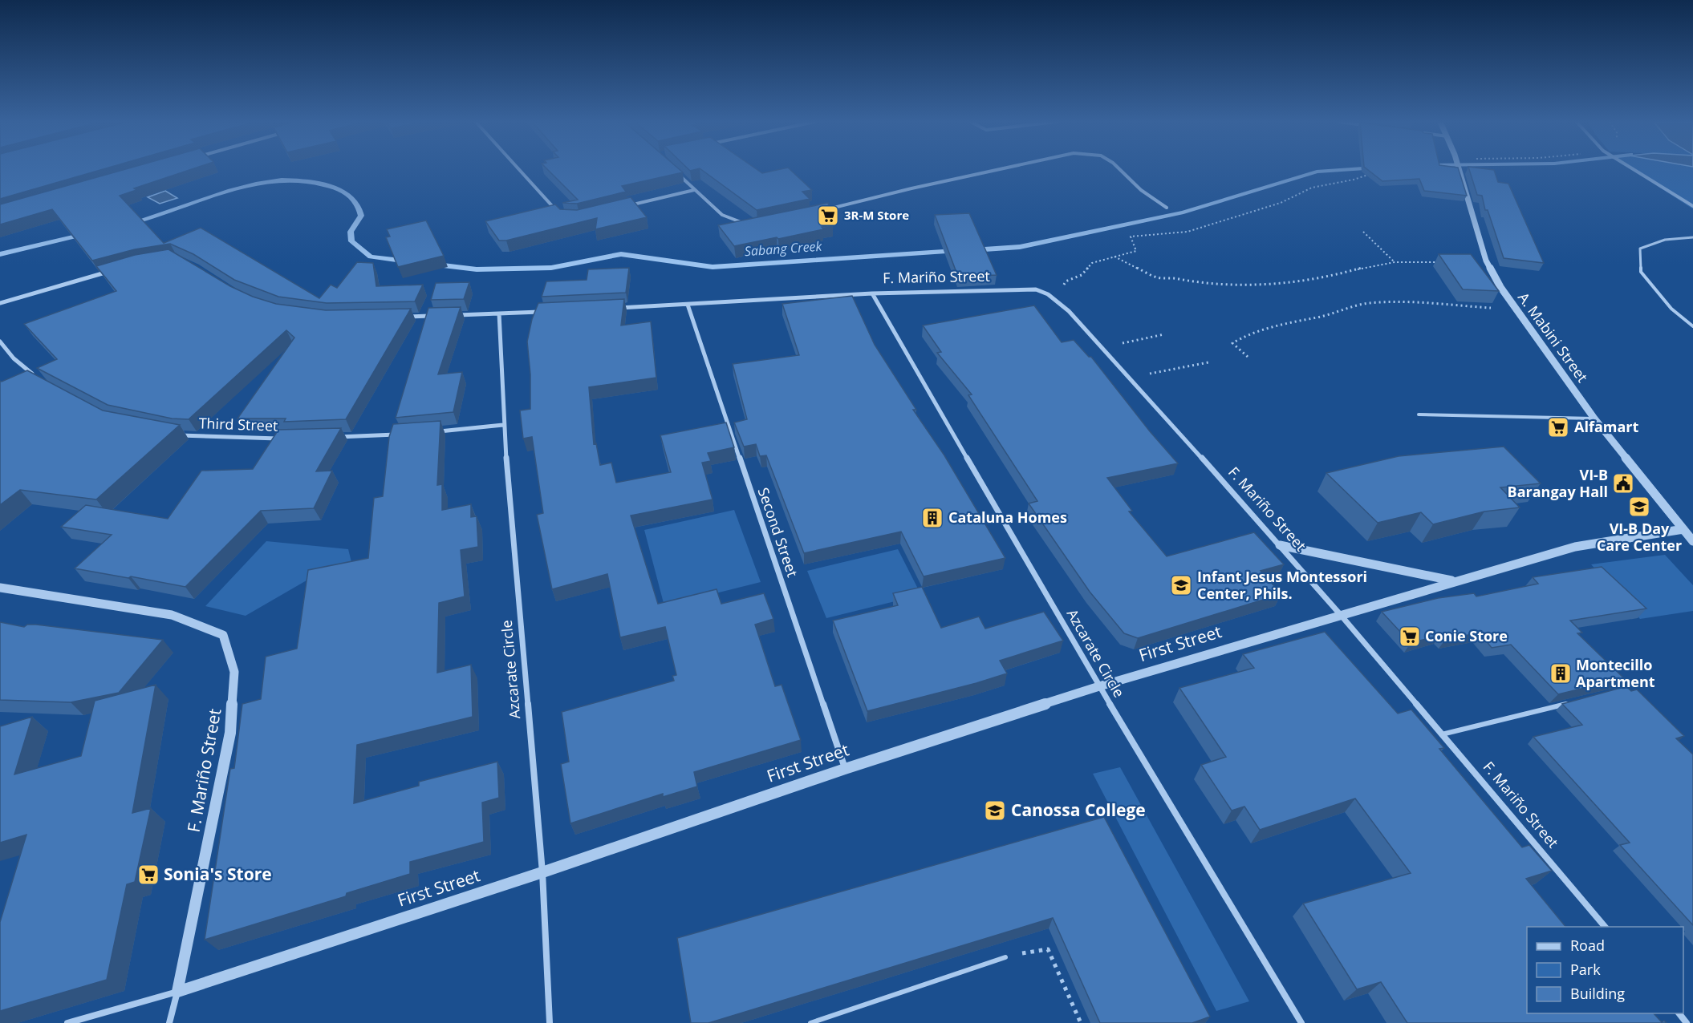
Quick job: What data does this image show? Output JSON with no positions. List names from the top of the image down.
{
  "streets": {
    "street": [
      "F. Mariño Street",
      "A. Mabini Street",
      "Third Street",
      "Second Street",
      "First Street",
      "Azcarate Circle"
    ]
  },
  "crossings": [
    ["F. Mariño Street", "Second Street"],
    ["F. Mariño Street", "First Street"],
    ["F. Mariño Street", "Azcarate Circle"],
    ["A. Mabini Street", "First Street"],
    ["Second Street", "First Street"],
    ["First Street", "Azcarate Circle"]
  ],
  "water": ["Sabang Creek"],
  "places": {
    "supermarket": [
      "3R-M Store",
      "Alfamart",
      "Conie Store",
      "Sonia's Store"
    ],
    "public building": ["VI-B Barangay Hall"],
    "school or university": ["VI-B Day Care Center", "Infant Jesus Montessori Center, Phils.", "Canossa College"],
    "building": ["Cataluna Homes", "Montecillo Apartment"]
  },
  "legend": ["Road", "Park", "Building"]
}
